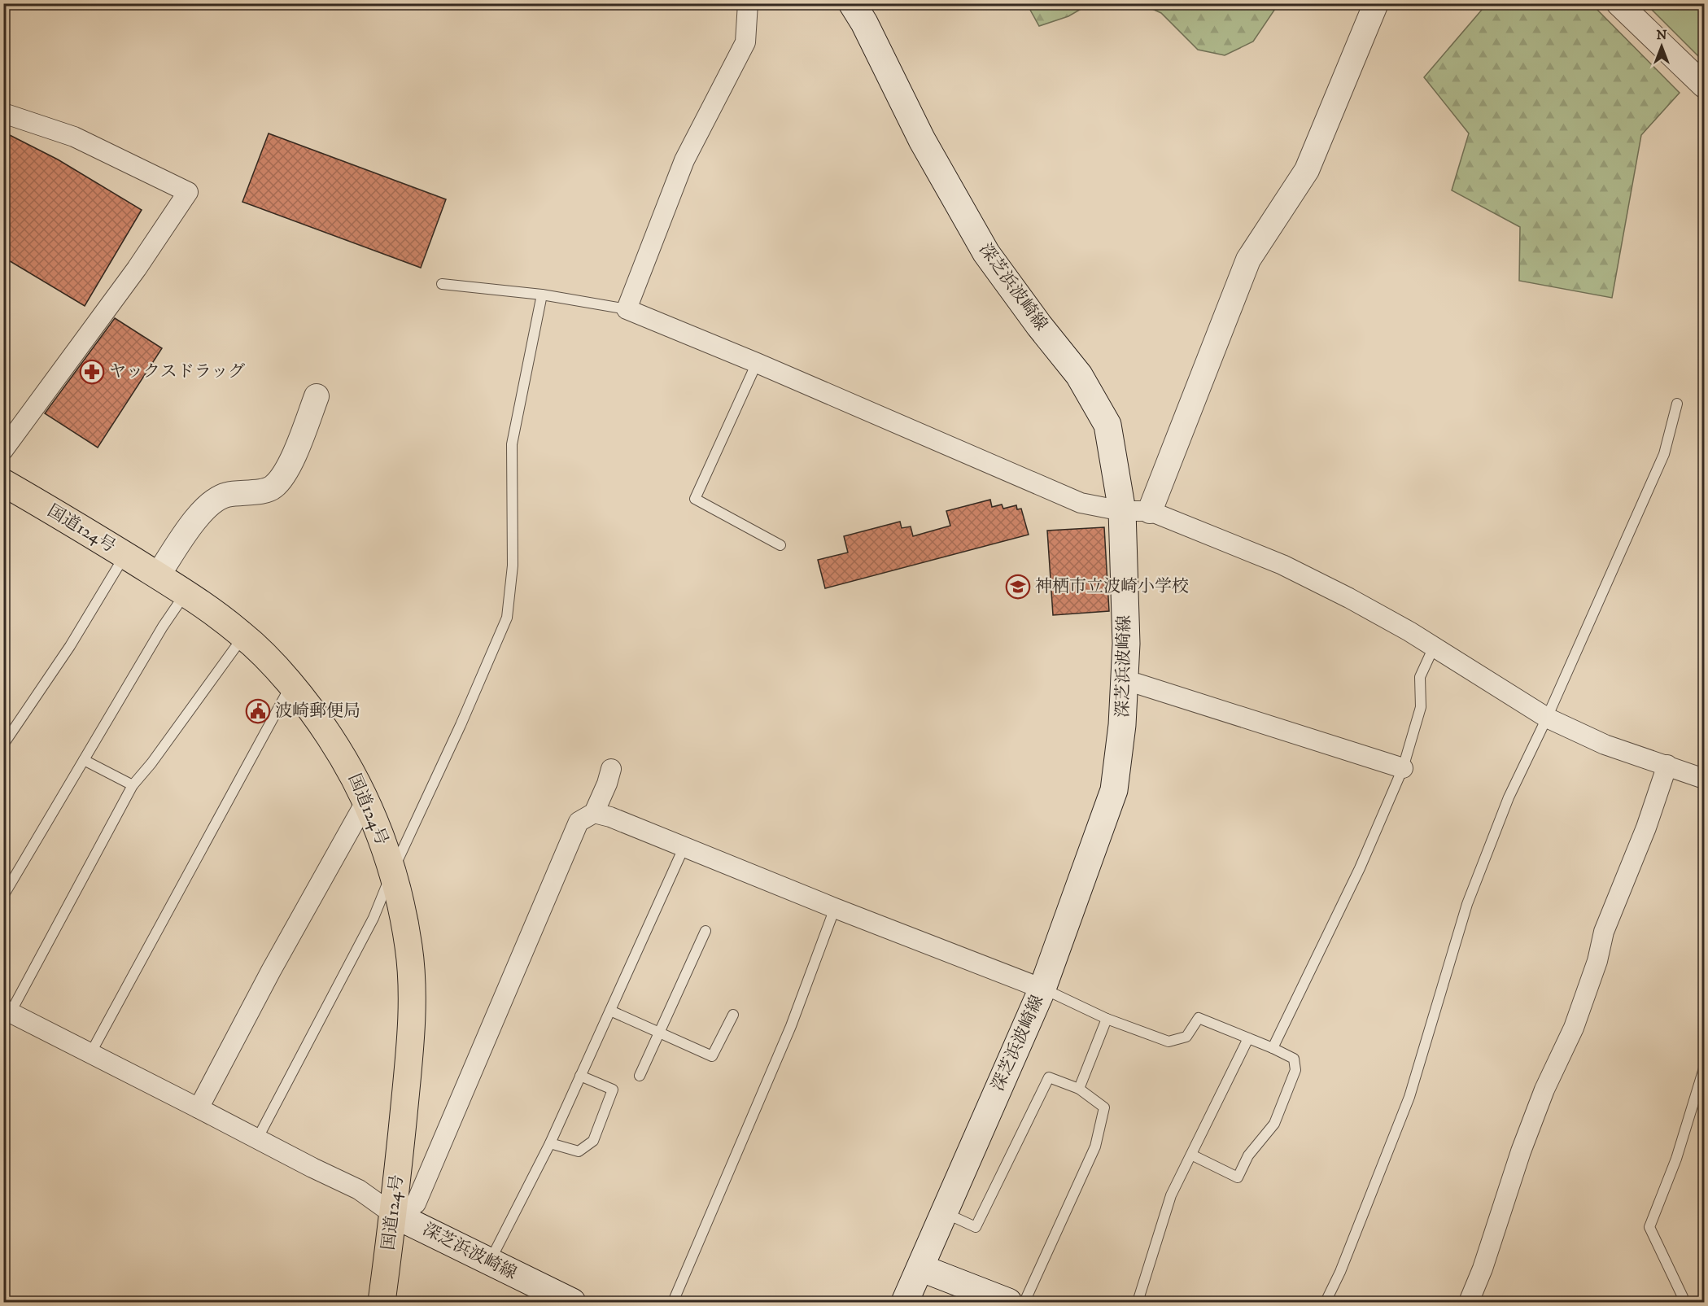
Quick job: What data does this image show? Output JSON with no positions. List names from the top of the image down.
{
  "streets": {
    "highway": ["国道124号"],
    "main road": ["深芝浜波崎線"]
  },
  "crossings": [
    ["深芝浜波崎線", "国道124号"]
  ],
  "places": {
    "pharmacy": ["ヤックスドラッグ"],
    "school or university": ["神栖市立波崎小学校"],
    "public building": ["波崎郵便局"]
  },
  "north": "top"
}
